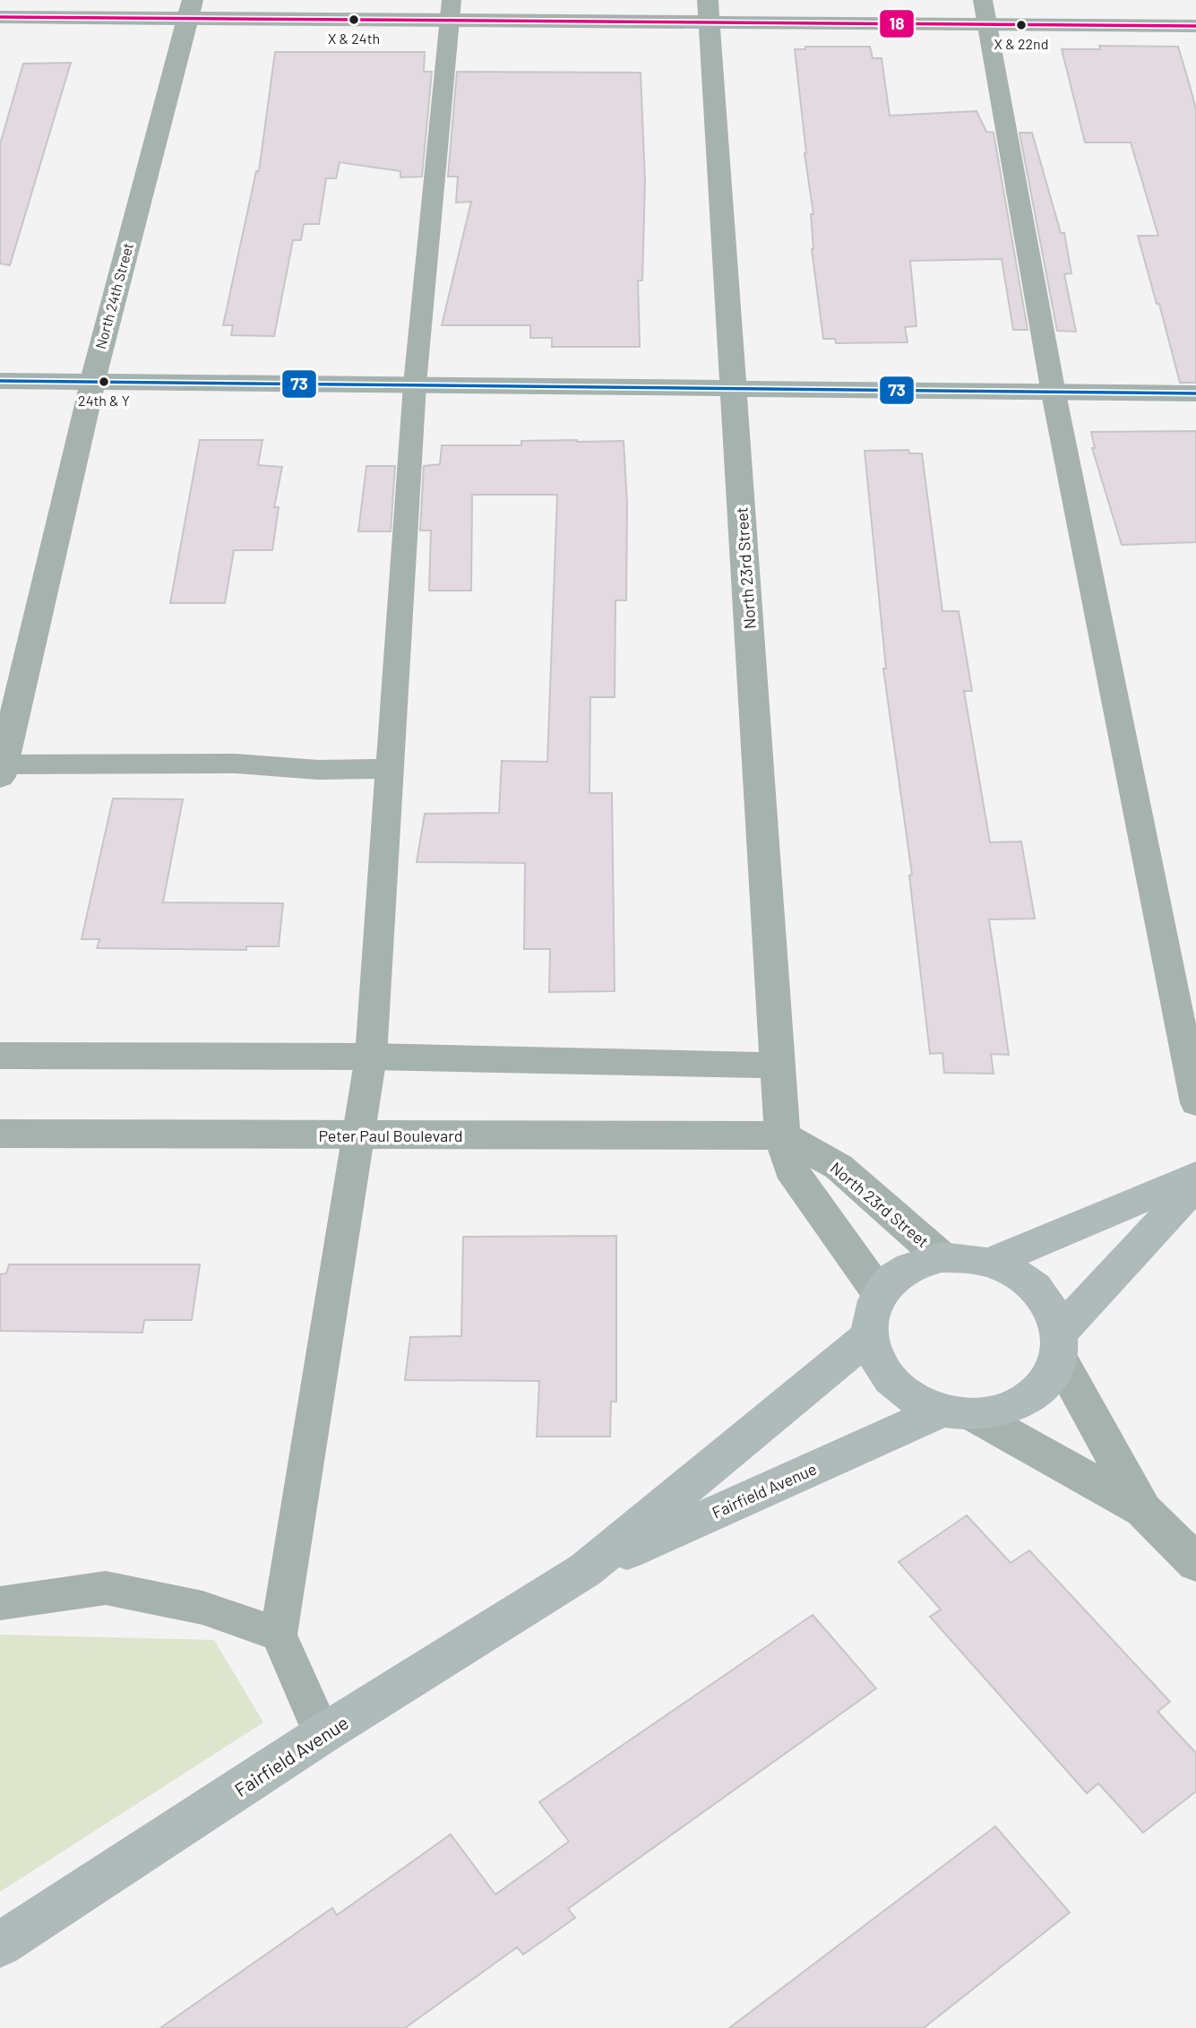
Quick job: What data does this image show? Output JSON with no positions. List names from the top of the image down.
{
  "streets": {
    "main road": ["Fairfield Avenue"],
    "street": ["North 24th Street", "North 23rd Street", "Peter Paul Boulevard"]
  },
  "crossings": [
    ["North 23rd Street", "Peter Paul Boulevard"],
    ["North 23rd Street", "Fairfield Avenue"]
  ],
  "places": ["X & 24th", "X & 22nd", "24th & Y"],
  "lines": ["transit line 18", "transit line 73"]
}
